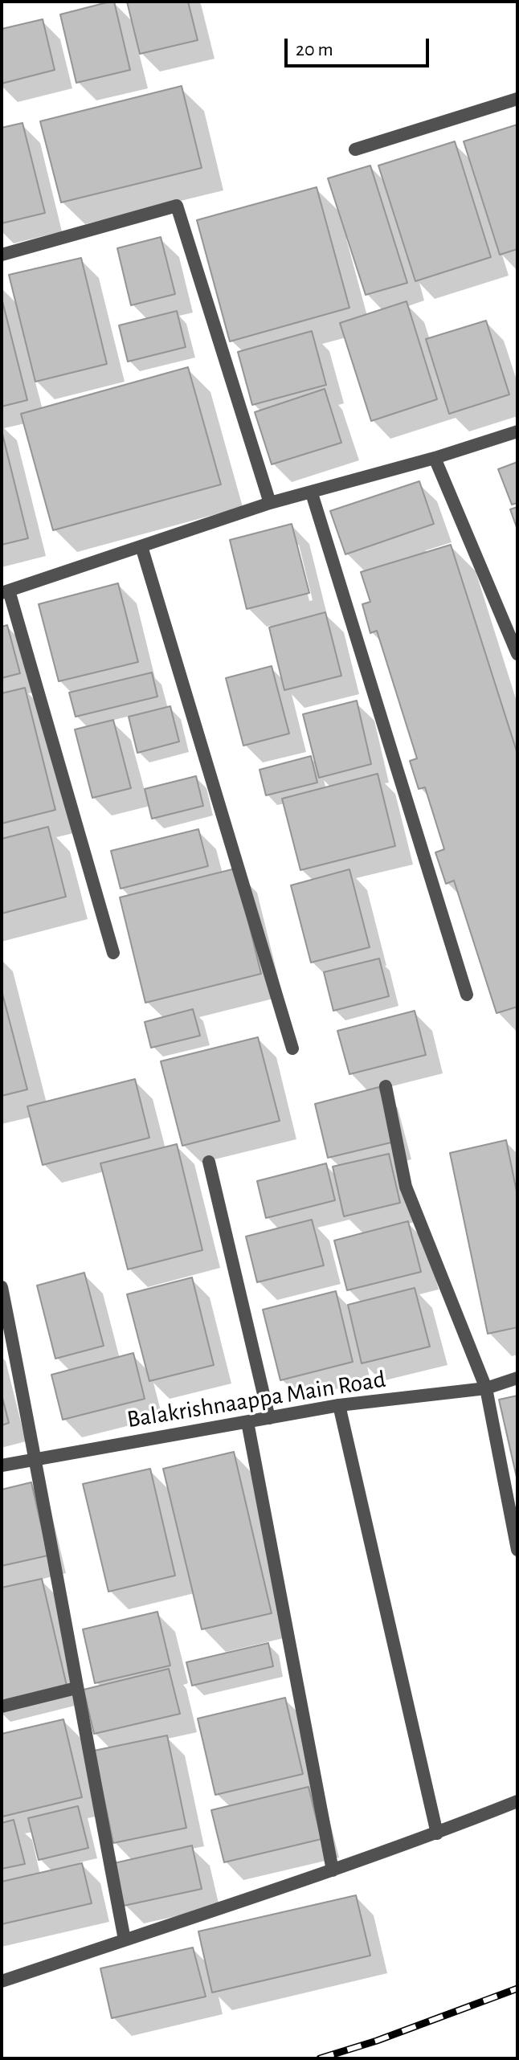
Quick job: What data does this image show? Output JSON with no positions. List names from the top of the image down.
{
  "streets": {
    "street": ["Balakrishnaappa Main Road"]
  },
  "scale_bar": "20 m"
}
